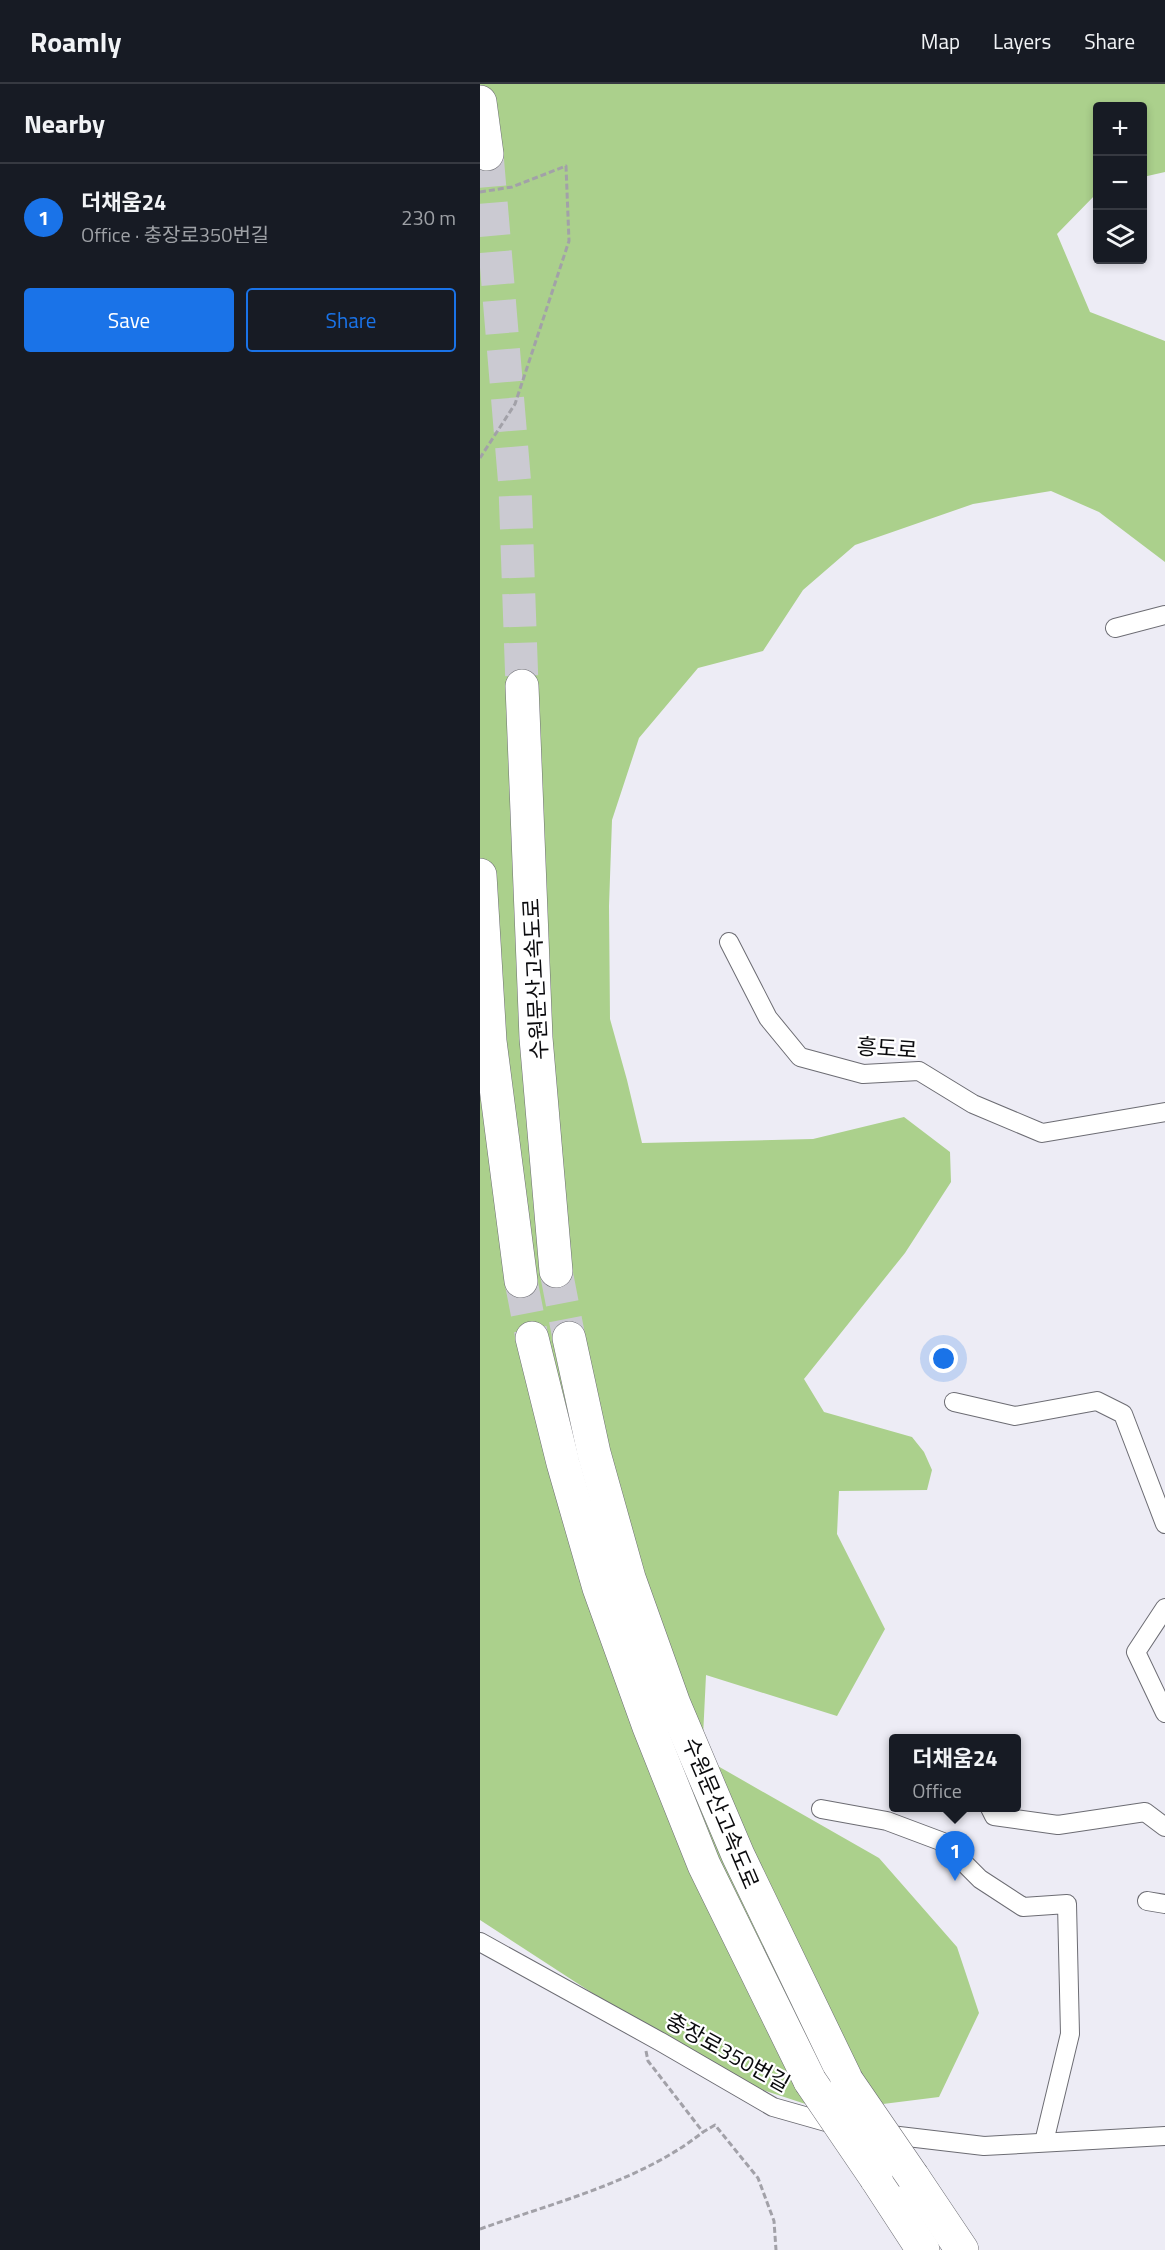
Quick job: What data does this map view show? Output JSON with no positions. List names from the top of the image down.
{
  "streets": {
    "highway": ["수원문산고속도로"],
    "street": ["흥도로", "충장로350번길"]
  },
  "page": {
    "header": "Roamly",
    "nav": ["Map", "Layers", "Share"],
    "heading": "Nearby",
    "map_buttons": ["+", "−"],
    "list": [
      {
        "mark": "1",
        "name": "더채움24",
        "note": "Office · 충장로350번길",
        "value": "230 m"
      }
    ],
    "buttons": ["Save", "Share"],
    "popup": ["더채움24", "Office"],
    "pins": "1"
  }
}
